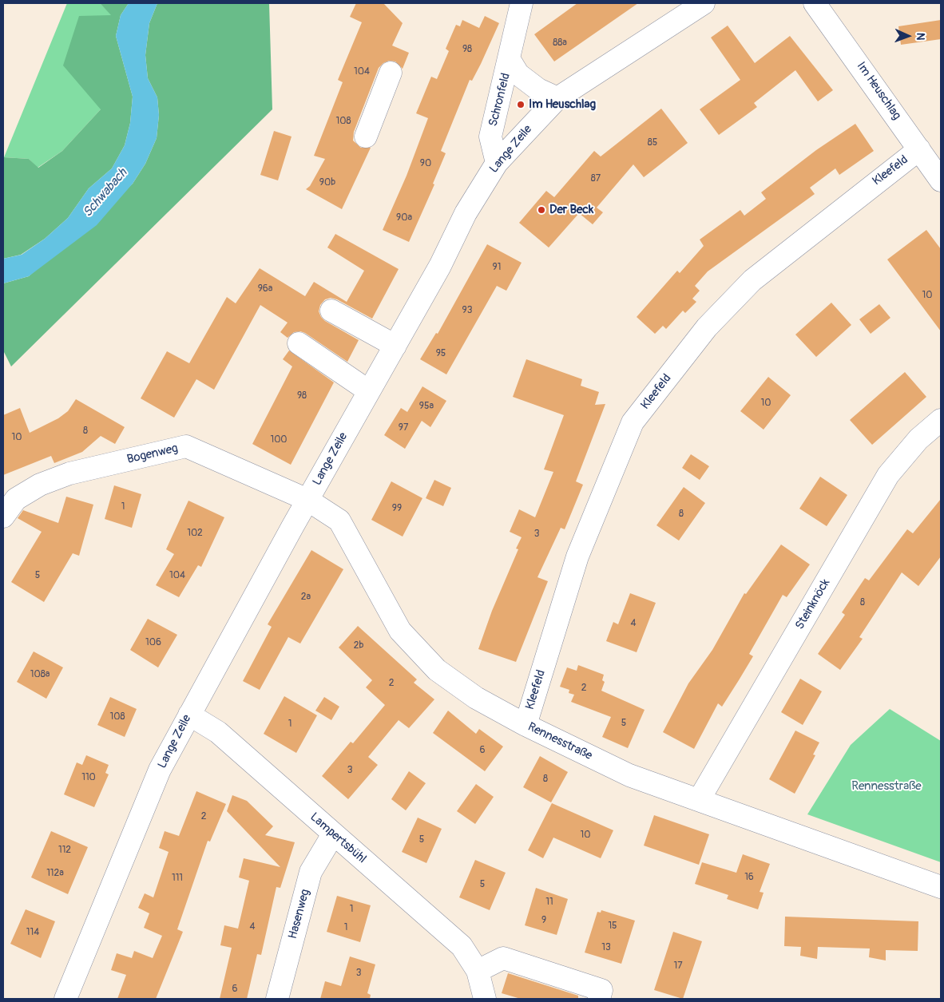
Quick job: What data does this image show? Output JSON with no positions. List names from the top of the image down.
{
  "streets": {
    "street": [
      "Im Heuschlag",
      "Schronfeld",
      "Lange Zeile",
      "Kleefeld",
      "Bogenweg",
      "Steinknöck",
      "Rennesstraße",
      "Lampertsbühl",
      "Hasenweg"
    ]
  },
  "crossings": [
    ["Im Heuschlag", "Kleefeld"],
    ["Schronfeld", "Lange Zeile"],
    ["Lange Zeile", "Bogenweg"],
    ["Lange Zeile", "Rennesstraße"],
    ["Lange Zeile", "Lampertsbühl"],
    ["Kleefeld", "Rennesstraße"],
    ["Bogenweg", "Rennesstraße"],
    ["Steinknöck", "Rennesstraße"],
    ["Lampertsbühl", "Hasenweg"]
  ],
  "water": ["Schwabach"],
  "parks": ["Rennesstraße"],
  "places": ["Im Heuschlag", "Der Beck"],
  "house_numbers": [
    "88a",
    "98",
    "104",
    "108",
    "85",
    "90",
    "87",
    "90b",
    "90a",
    "91",
    "96a",
    "10",
    "93",
    "95",
    "98",
    "10",
    "95a",
    "97",
    "8",
    "10",
    "100",
    "1",
    "99",
    "8",
    "102",
    "3",
    "5",
    "104",
    "2a",
    "8",
    "4",
    "106",
    "2b",
    "108a",
    "2",
    "2",
    "108",
    "5",
    "1",
    "6",
    "3",
    "110",
    "8",
    "2",
    "10",
    "5",
    "112",
    "112a",
    "16",
    "111",
    "5",
    "11",
    "1",
    "9",
    "15",
    "4",
    "1",
    "114",
    "13",
    "17",
    "3",
    "6"
  ],
  "north": "right"
}
